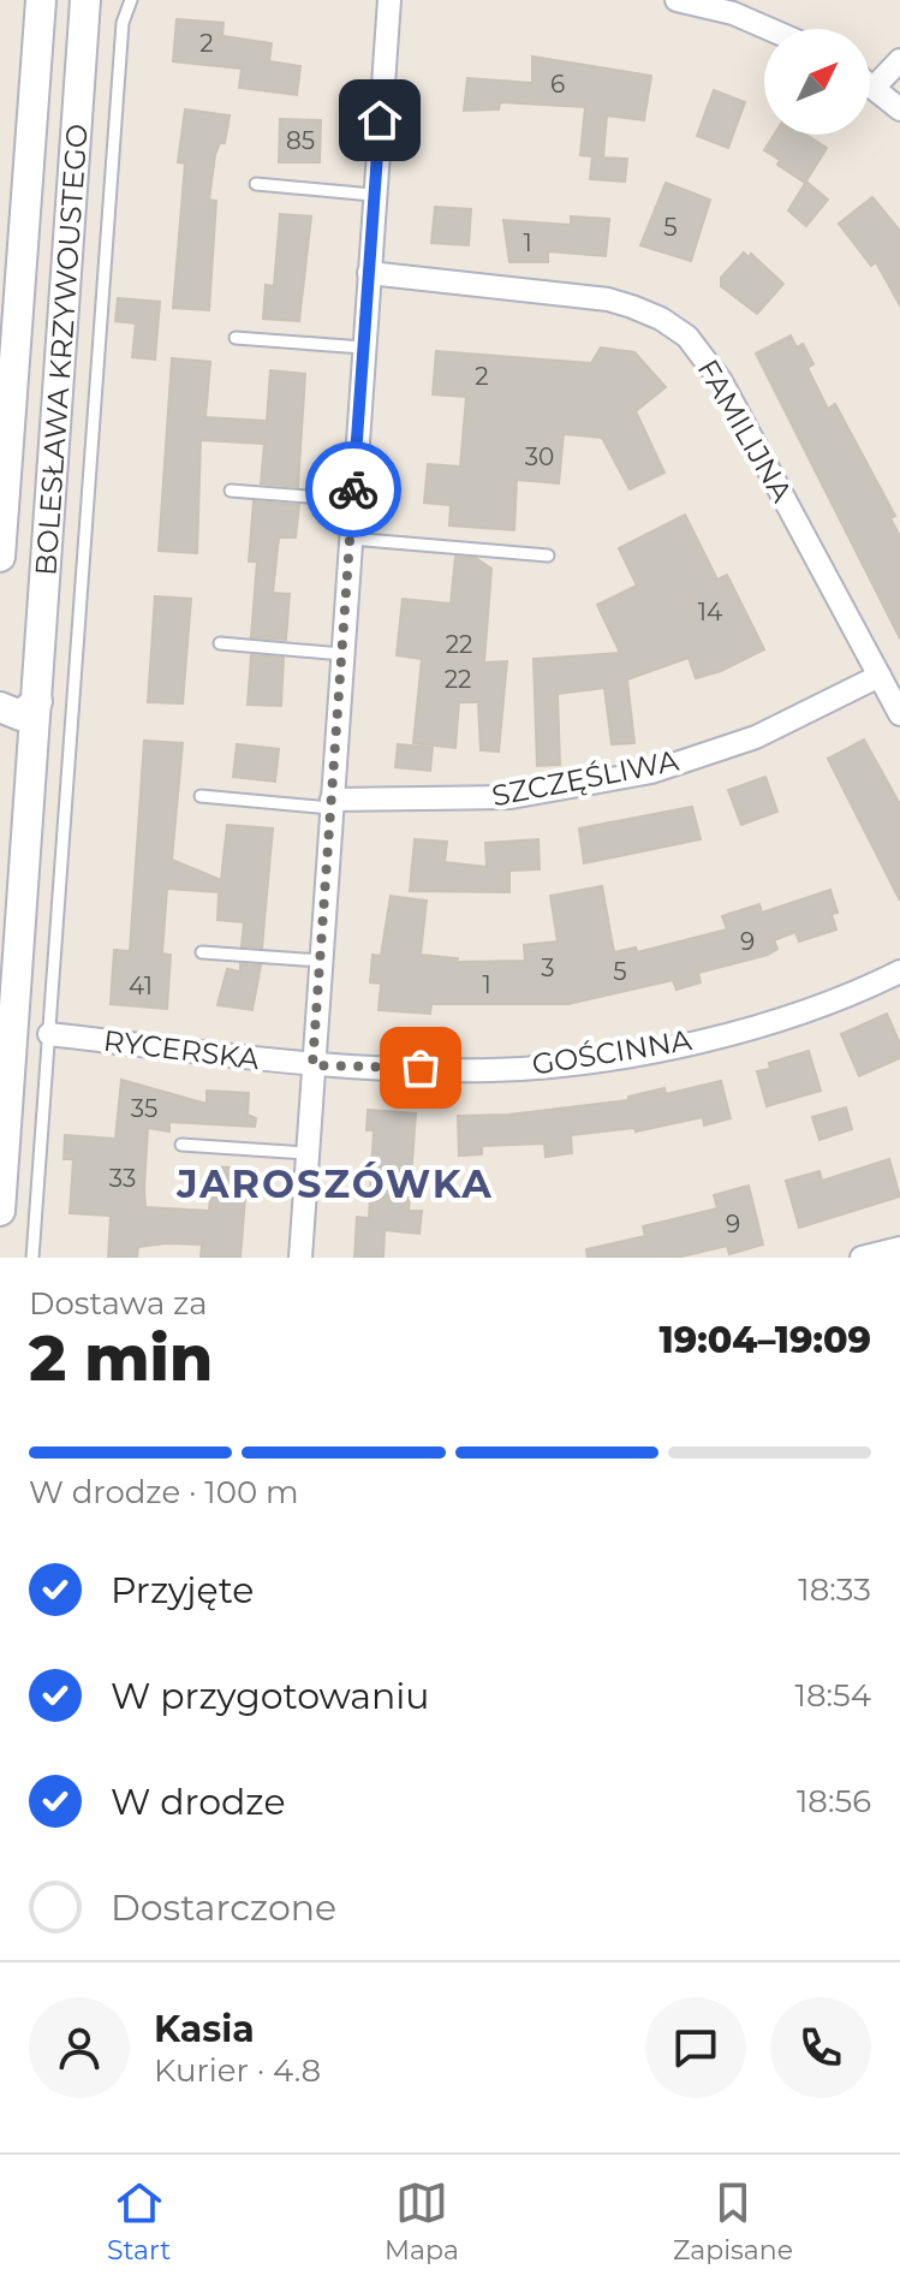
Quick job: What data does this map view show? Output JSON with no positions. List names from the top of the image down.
{
  "streets": {
    "main road": ["BOLESŁAWA KRZYWOUSTEGO"],
    "street": [
      "FAMILIJNA",
      "SZCZĘŚLIWA",
      "RYCERSKA",
      "GOŚCINNA"
    ]
  },
  "crossings": [
    ["FAMILIJNA", "SZCZĘŚLIWA"],
    ["RYCERSKA", "GOŚCINNA"]
  ],
  "districts": ["JAROSZÓWKA"],
  "house_numbers": [
    "2",
    "6",
    "85",
    "5",
    "1",
    "2",
    "30",
    "14",
    "22",
    "22",
    "9",
    "3",
    "5",
    "1",
    "41",
    "35",
    "33",
    "9"
  ],
  "north": "top right",
  "page": {
    "heading": ["2 min", "Dostawa za", "19:04–19:09"],
    "panel": ["Kasia", "Kurier · 4.8"],
    "bar": "W drodze · 100 m",
    "list": [
      ["Przyjęte", "18:33"],
      ["W przygotowaniu", "18:54"],
      ["W drodze", "18:56"],
      "Dostarczone"
    ],
    "tabs": ["Start", "Mapa", "Zapisane"]
  }
}
